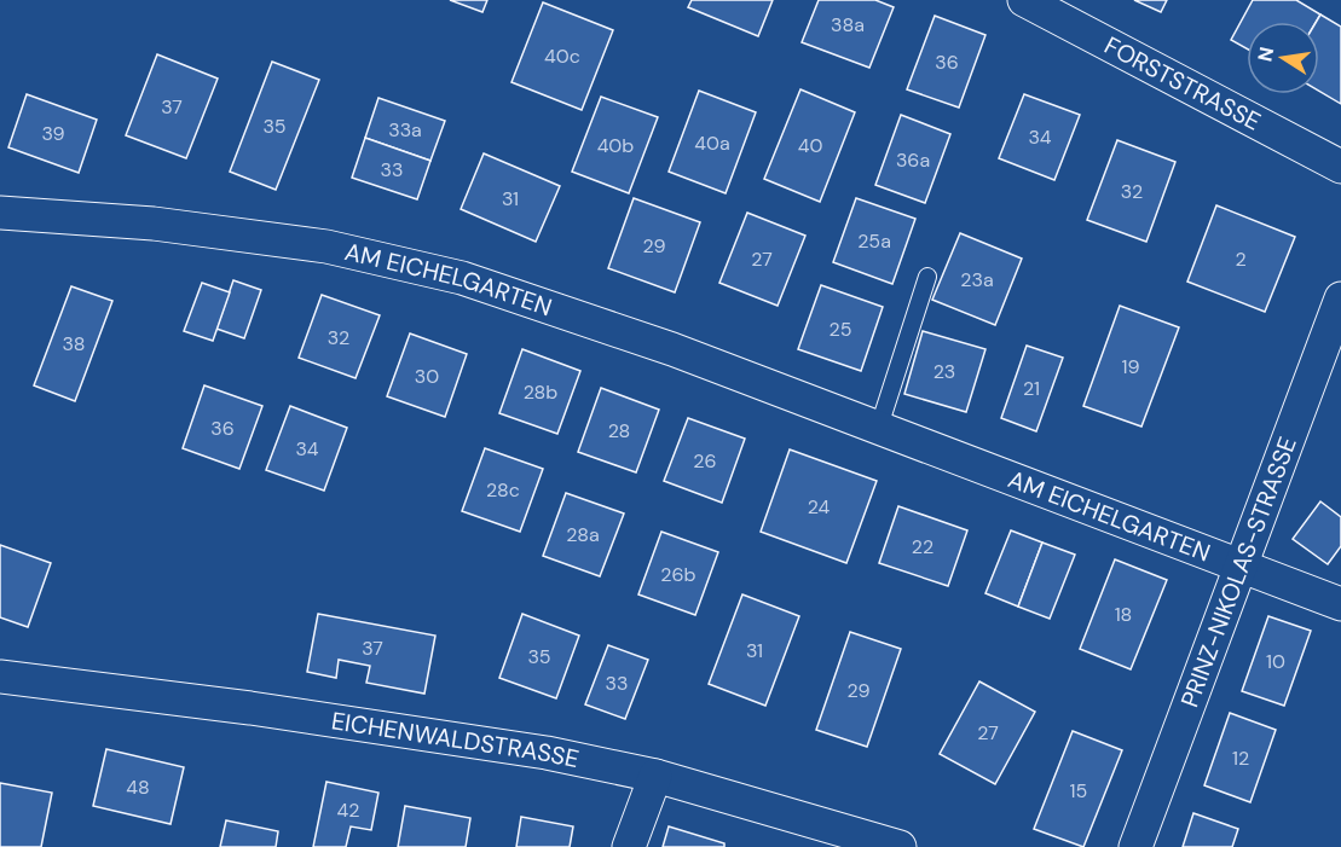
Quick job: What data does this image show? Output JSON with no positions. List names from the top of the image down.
{
  "streets": {
    "street": [
      "FORSTSTRASSE",
      "AM EICHELGARTEN",
      "PRINZ-NIKOLAS-STRASSE",
      "EICHENWALDSTRASSE"
    ]
  },
  "crossings": [
    ["AM EICHELGARTEN", "PRINZ-NIKOLAS-STRASSE"]
  ],
  "house_numbers": [
    "38a",
    "40c",
    "36",
    "37",
    "35",
    "33a",
    "39",
    "34",
    "40a",
    "40b",
    "40",
    "36a",
    "33",
    "32",
    "31",
    "25a",
    "29",
    "27",
    "2",
    "23a",
    "25",
    "32",
    "38",
    "19",
    "23",
    "30",
    "21",
    "28b",
    "36",
    "28",
    "34",
    "26",
    "28c",
    "24",
    "28a",
    "22",
    "26b",
    "18",
    "37",
    "31",
    "35",
    "10",
    "33",
    "29",
    "27",
    "12",
    "48",
    "15",
    "42"
  ],
  "north": "left"
}
